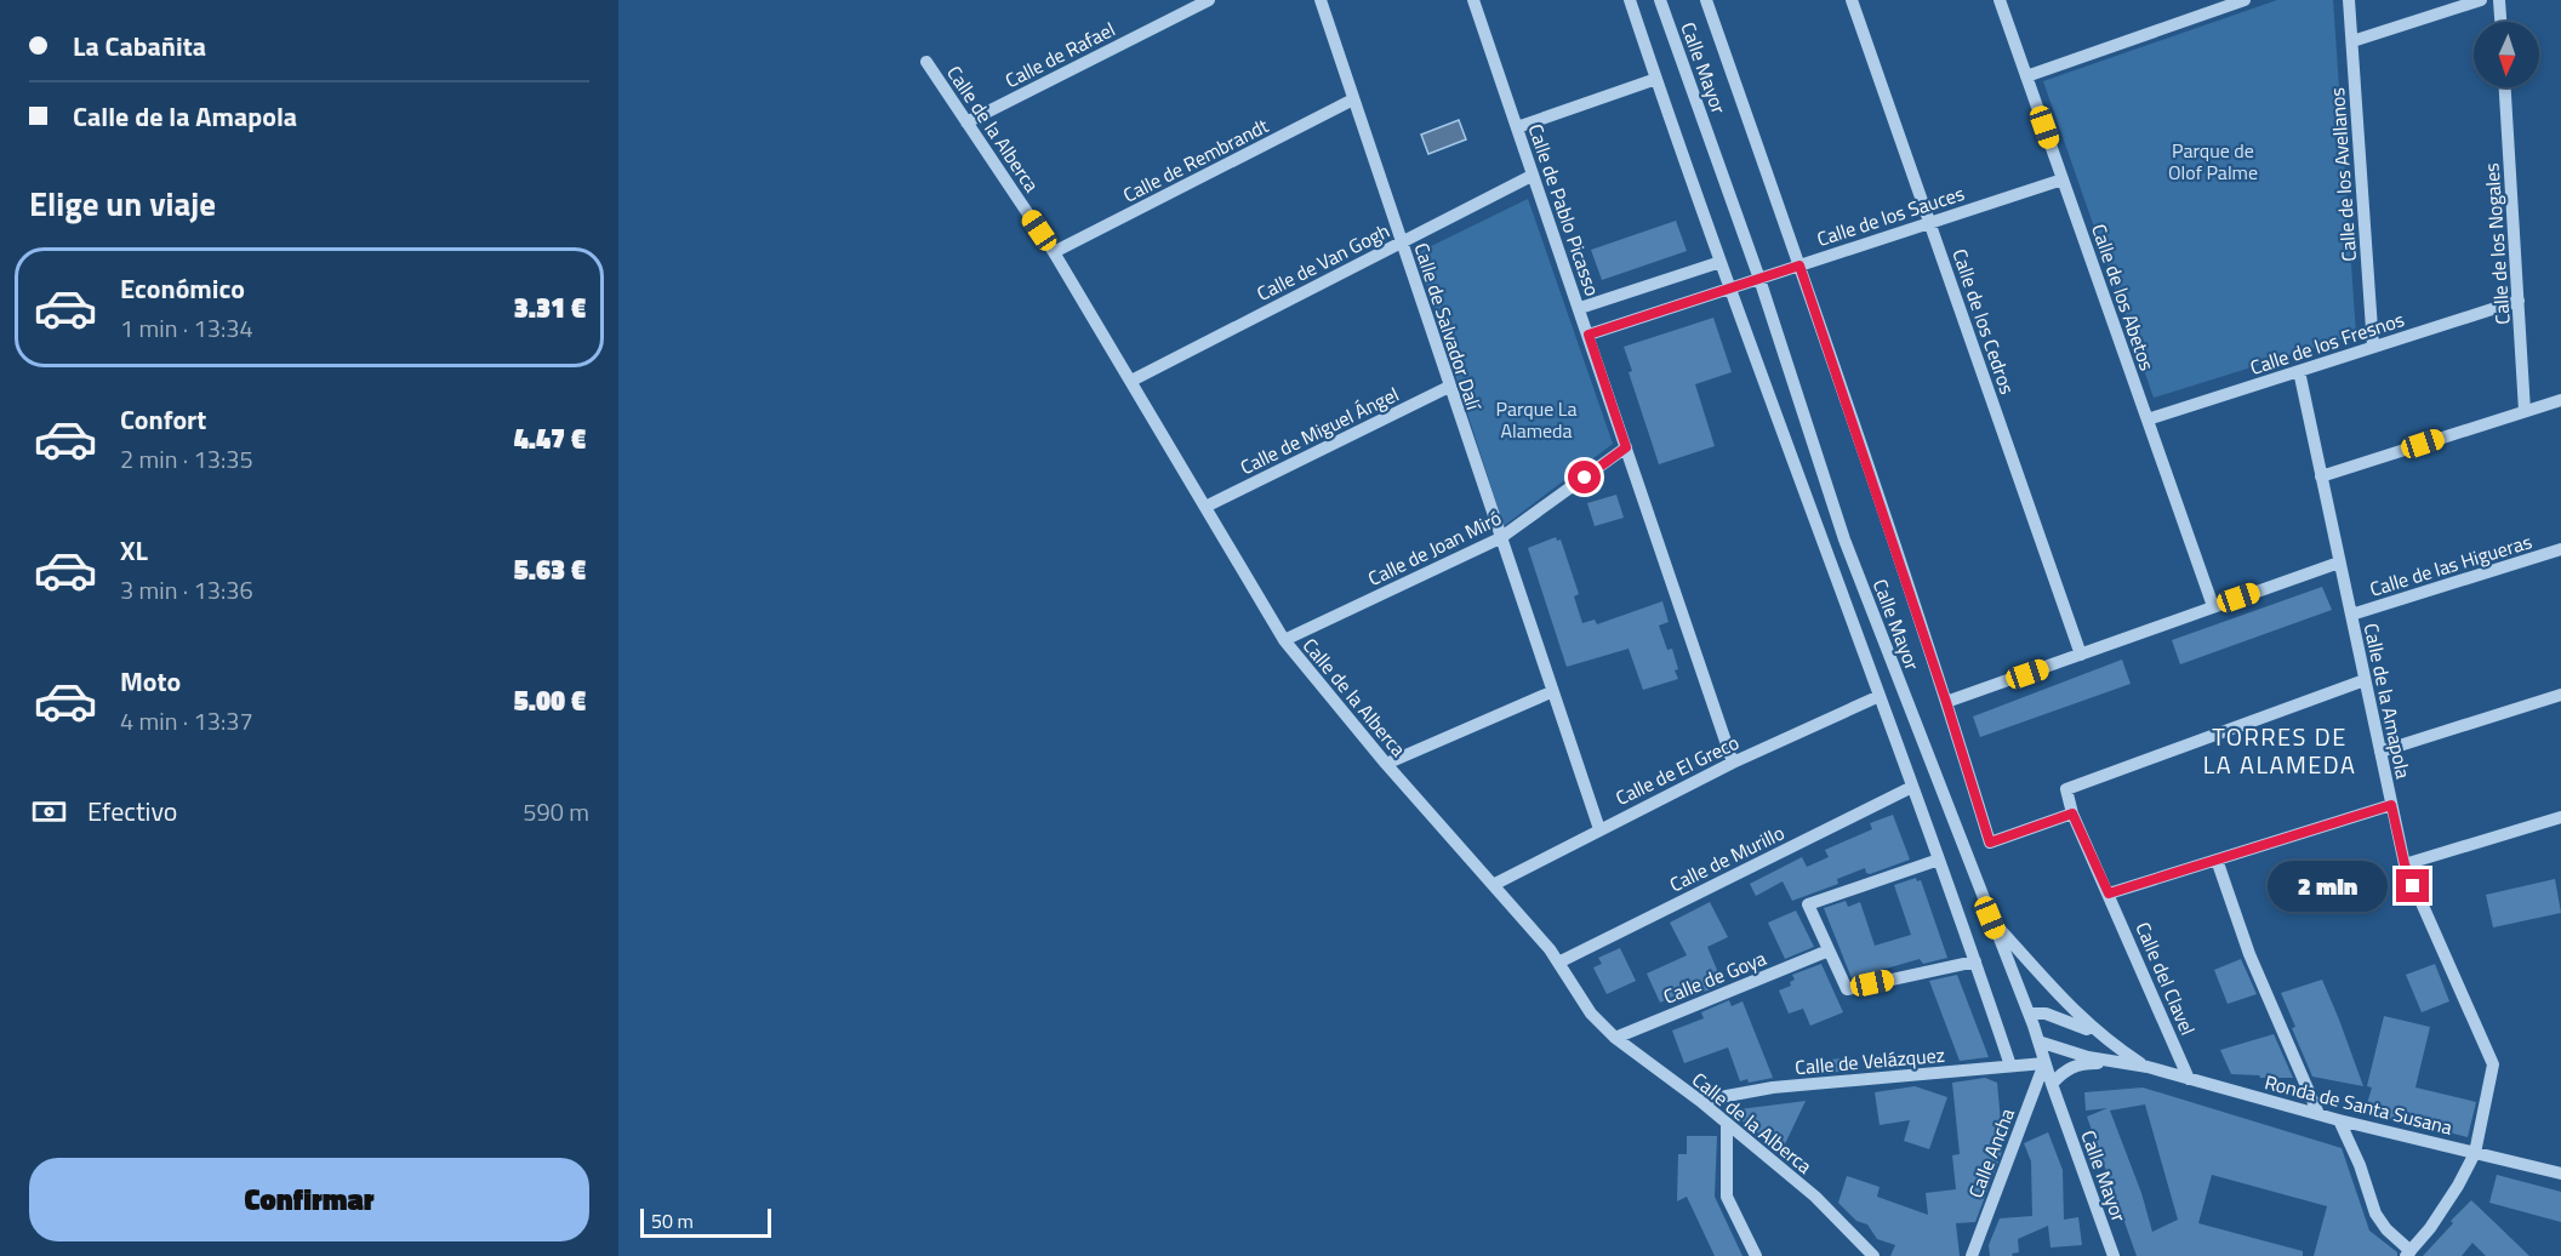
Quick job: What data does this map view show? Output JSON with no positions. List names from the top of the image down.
{
  "streets": {
    "street": [
      "Calle de Rafael",
      "Calle Mayor",
      "Calle de la Alberca",
      "Calle de Rembrandt",
      "Calle de los Avellanos",
      "Calle de Pablo Picasso",
      "Calle de los Sauces",
      "Calle de los Nogales",
      "Calle de Van Gogh",
      "Calle de los Abetos",
      "Calle de los Cedros",
      "Calle de Salvador Dalí",
      "Calle de los Fresnos",
      "Calle de Miguel Ángel",
      "Calle de Joan Miró",
      "Calle de las Higueras",
      "Calle de la Amapola",
      "Calle de El Greco",
      "Calle de Murillo",
      "Calle de Goya",
      "Calle del Clavel",
      "Calle de Velázquez",
      "Ronda de Santa Susana",
      "Calle Ancha"
    ]
  },
  "crossings": [
    ["Calle de Rafael", "Calle de la Alberca"],
    ["Calle Mayor", "Calle de los Sauces"],
    ["Calle Mayor", "Calle de El Greco"],
    ["Calle Mayor", "Calle de Murillo"],
    ["Calle Mayor", "Calle del Clavel"],
    ["Calle Mayor", "Calle de Velázquez"],
    ["Calle Mayor", "Ronda de Santa Susana"],
    ["Calle Mayor", "Calle Ancha"],
    ["Calle de la Alberca", "Calle de Rembrandt"],
    ["Calle de la Alberca", "Calle de Van Gogh"],
    ["Calle de la Alberca", "Calle de Miguel Ángel"],
    ["Calle de la Alberca", "Calle de Joan Miró"],
    ["Calle de la Alberca", "Calle de El Greco"],
    ["Calle de la Alberca", "Calle de Murillo"],
    ["Calle de la Alberca", "Calle de Goya"],
    ["Calle de la Alberca", "Calle de Velázquez"],
    ["Calle de Rembrandt", "Calle de Salvador Dalí"],
    ["Calle de los Avellanos", "Calle de los Fresnos"],
    ["Calle de Pablo Picasso", "Calle de los Sauces"],
    ["Calle de Pablo Picasso", "Calle de Van Gogh"],
    ["Calle de Pablo Picasso", "Calle de Joan Miró"],
    ["Calle de Pablo Picasso", "Calle de El Greco"],
    ["Calle de los Sauces", "Calle de los Abetos"],
    ["Calle de los Sauces", "Calle de los Cedros"],
    ["Calle de los Nogales", "Calle de los Fresnos"],
    ["Calle de Van Gogh", "Calle de Salvador Dalí"],
    ["Calle de los Abetos", "Calle de los Fresnos"],
    ["Calle de Salvador Dalí", "Calle de Miguel Ángel"],
    ["Calle de Salvador Dalí", "Calle de Joan Miró"],
    ["Calle de Salvador Dalí", "Calle de El Greco"],
    ["Calle de los Fresnos", "Calle de la Amapola"],
    ["Calle de las Higueras", "Calle de la Amapola"],
    ["Calle de la Amapola", "Ronda de Santa Susana"],
    ["Calle del Clavel", "Ronda de Santa Susana"],
    ["Calle de Velázquez", "Calle Ancha"]
  ],
  "districts": ["TORRES DE LA ALAMEDA"],
  "parks": ["Parque de Olof Palme", "Parque La Alameda"],
  "scale_bar": "50 m",
  "north": "bottom",
  "page": {
    "banner": ["La Cabañita", "Calle de la Amapola"],
    "heading": "Elige un viaje",
    "list": [
      {
        "name": "Económico",
        "note": "1 min · 13:34",
        "value": "3.31 €"
      },
      {
        "name": "Confort",
        "note": "2 min · 13:35",
        "value": "4.47 €"
      },
      {
        "name": "XL",
        "note": "3 min · 13:36",
        "value": "5.63 €"
      },
      {
        "name": "Moto",
        "note": "4 min · 13:37",
        "value": "5.00 €"
      }
    ],
    "pay": ["Efectivo", "590 m"],
    "bubble": "2 min",
    "buttons": "Confirmar",
    "scale": "50 m"
  }
}
